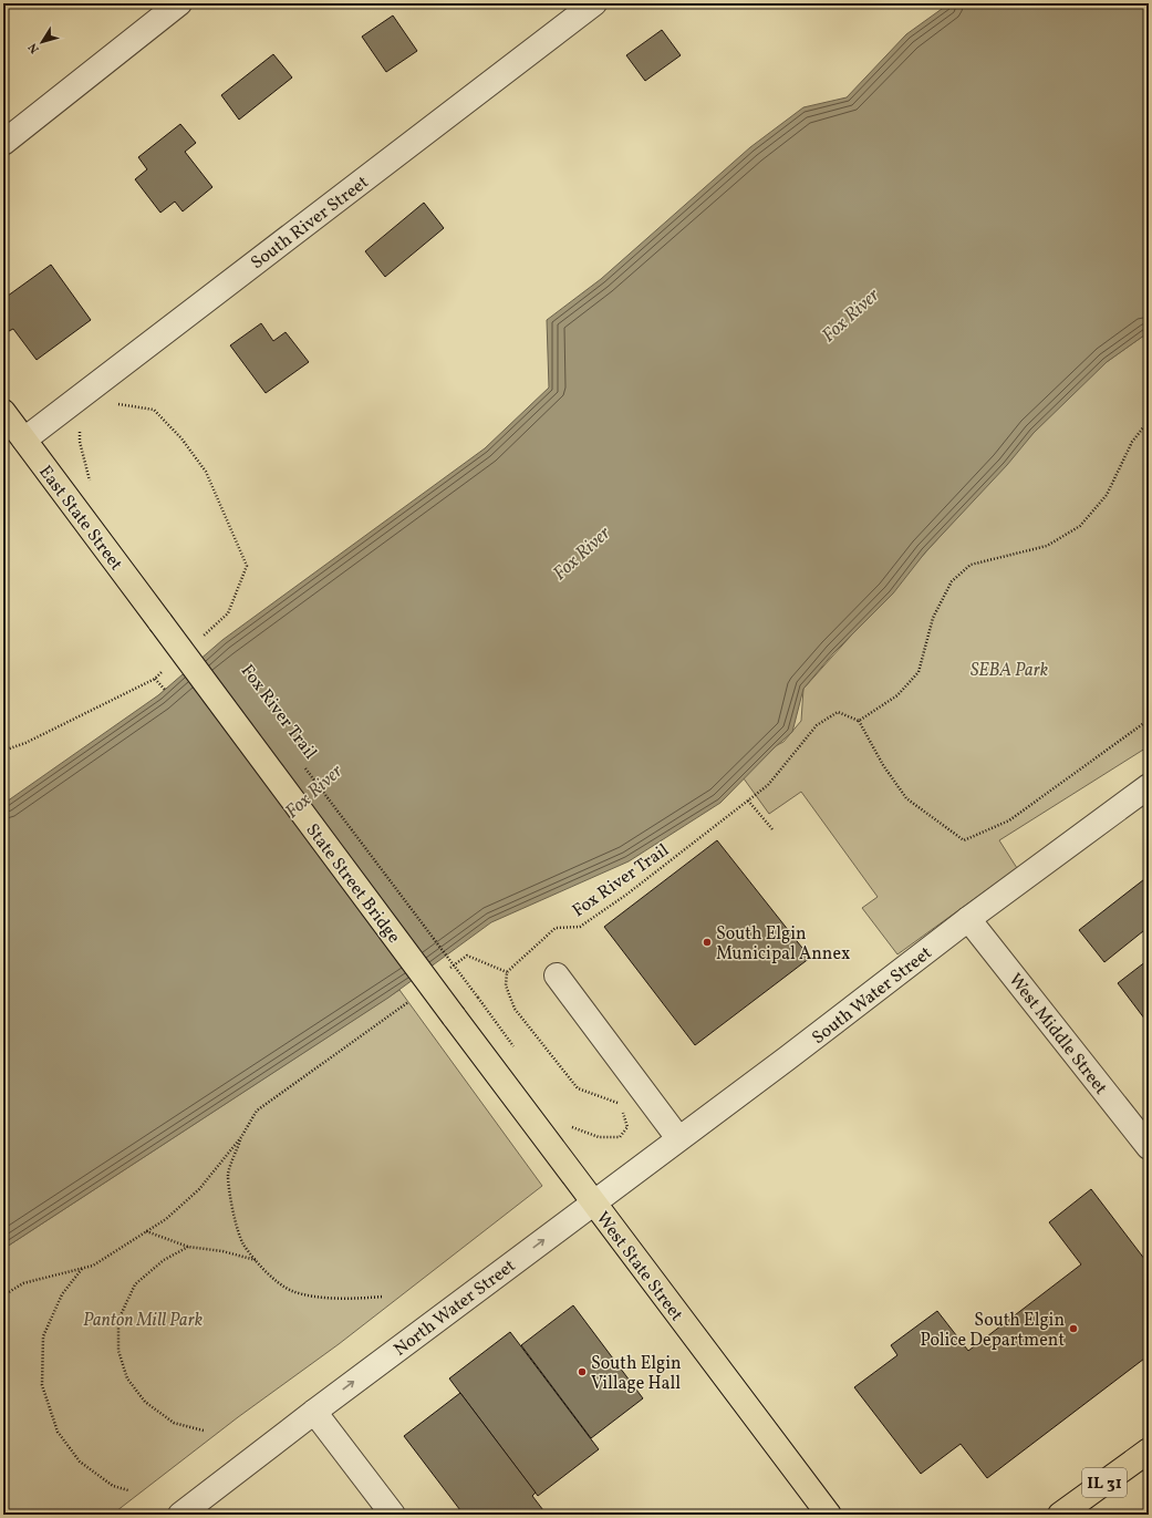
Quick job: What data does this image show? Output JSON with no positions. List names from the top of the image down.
{
  "streets": {
    "main road": [
      "East State Street",
      "State Street Bridge",
      "West State Street",
      "IL 31"
    ],
    "street": [
      "South River Street",
      "South Water Street",
      "West Middle Street",
      "North Water Street"
    ],
    "path": ["Fox River Trail"]
  },
  "crossings": [
    ["South River Street", "East State Street"],
    ["East State Street", "State Street Bridge"],
    ["State Street Bridge", "West State Street"],
    ["South Water Street", "West Middle Street"],
    ["South Water Street", "West State Street"],
    ["South Water Street", "North Water Street"],
    ["West State Street", "North Water Street"]
  ],
  "one_way": ["North Water Street"],
  "water": ["Fox River"],
  "parks": ["SEBA Park", "Panton Mill Park"],
  "places": ["South Elgin Municipal Annex", "South Elgin Police Department", "South Elgin Village Hall"],
  "north": "bottom left"
}
